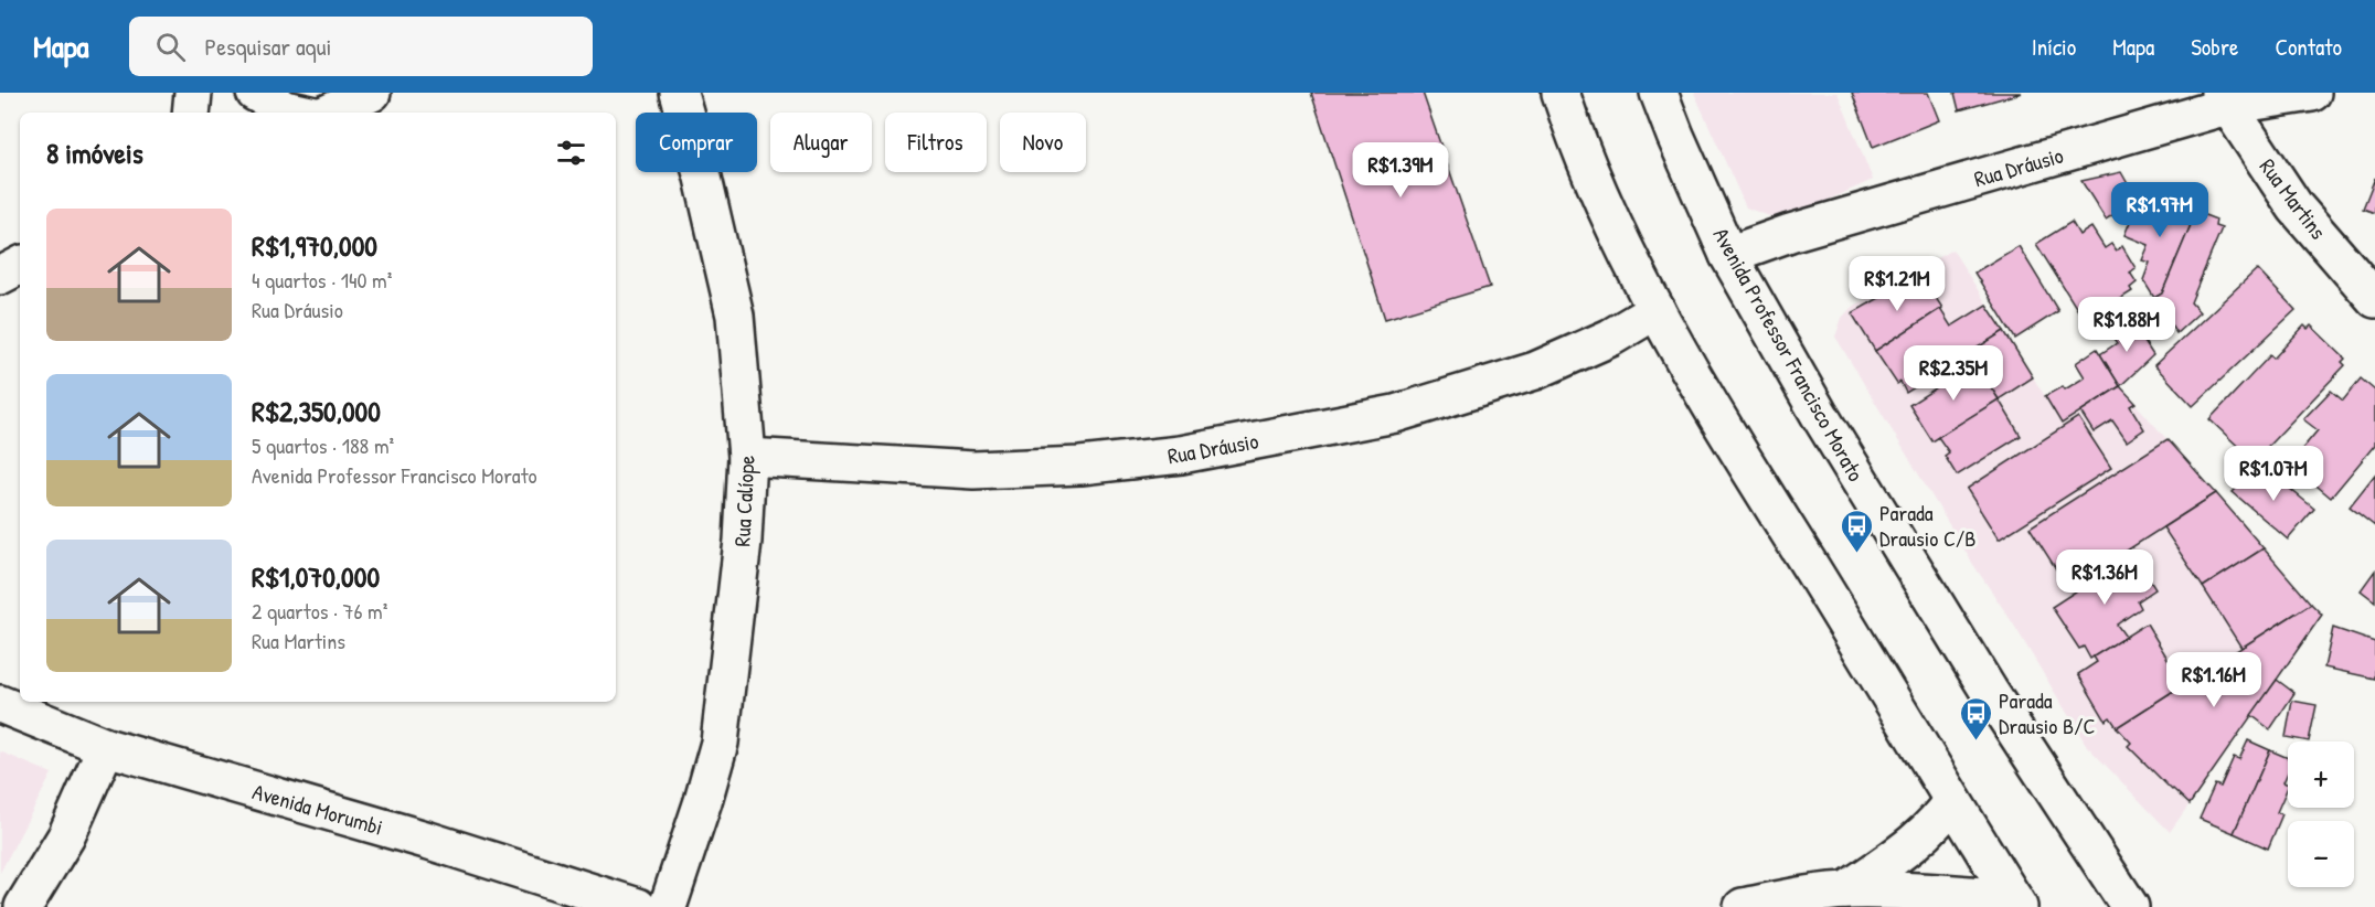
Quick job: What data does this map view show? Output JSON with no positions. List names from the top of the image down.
{
  "streets": {
    "main road": [
      "Rua Dráusio",
      "Rua Martins",
      "Avenida Professor Francisco Morato",
      "Rua Calíope",
      "Avenida Morumbi"
    ]
  },
  "crossings": [
    ["Rua Dráusio", "Rua Martins"],
    ["Rua Dráusio", "Avenida Professor Francisco Morato"],
    ["Rua Dráusio", "Rua Calíope"]
  ],
  "places": {
    "bus stop": ["Parada Drausio C/B", "Parada Drausio B/C"]
  },
  "page": {
    "header": "Mapa",
    "search": "Pesquisar aqui",
    "nav": [
      "Início",
      "Mapa",
      "Sobre",
      "Contato"
    ],
    "chip": [
      "Comprar",
      "Alugar",
      "Filtros",
      "Novo"
    ],
    "heading": "8 imóveis",
    "price": [
      "R$1.39M",
      "R$1.97M",
      "R$1.21M",
      "R$1.88M",
      "R$2.35M",
      "R$1.07M",
      "R$1.36M",
      "R$1.16M"
    ],
    "list": [
      {
        "name": "R$1,970,000",
        "note": "4 quartos · 140 m² · Rua Dráusio"
      },
      {
        "name": "R$2,350,000",
        "note": "5 quartos · 188 m² · Avenida Professor Francisco Morato"
      },
      {
        "name": "R$1,070,000",
        "note": "2 quartos · 76 m² · Rua Martins"
      }
    ],
    "map_buttons": ["+", "−"]
  }
}
